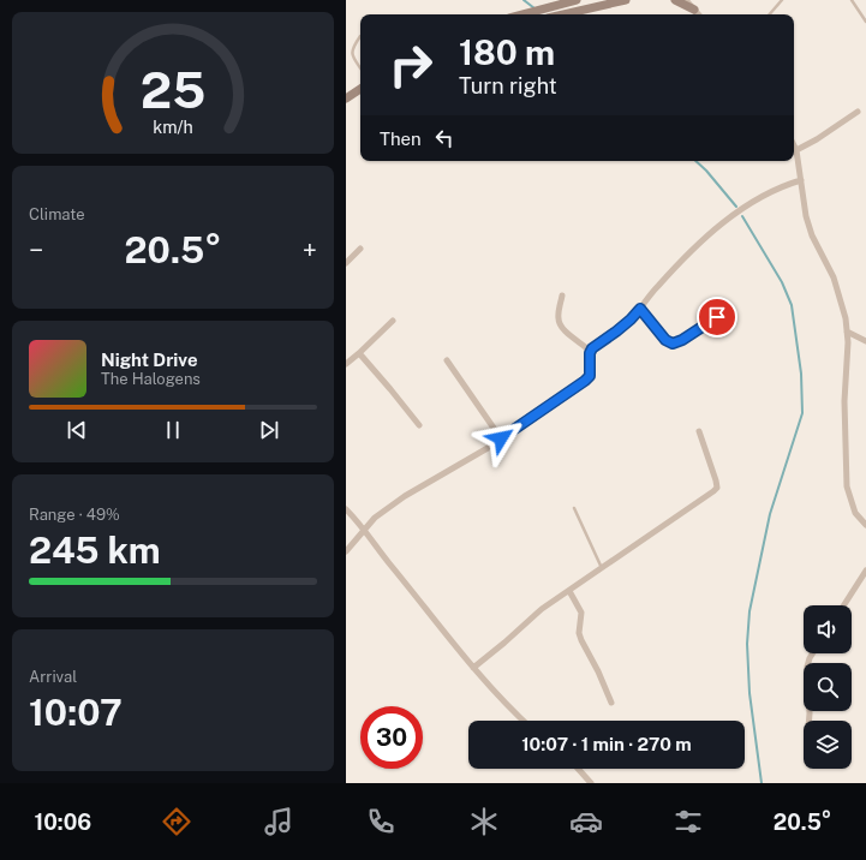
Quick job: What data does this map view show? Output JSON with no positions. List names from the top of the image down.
{
  "page": {
    "turn": ["180 m", "Turn right"],
    "then": "Then",
    "tile": [
      "Climate",
      ["Range · 49%", "245 km"],
      ["Arrival", "10:07"]
    ],
    "heat": ["−", "20.5°", "+"],
    "song": ["Night Drive", "The Halogens"],
    "limit": "30",
    "trip": "10:07 · 1 min · 270 m",
    "tabs": ["10:06", "20.5°"],
    "gauge": ["25", "km/h"]
  }
}
